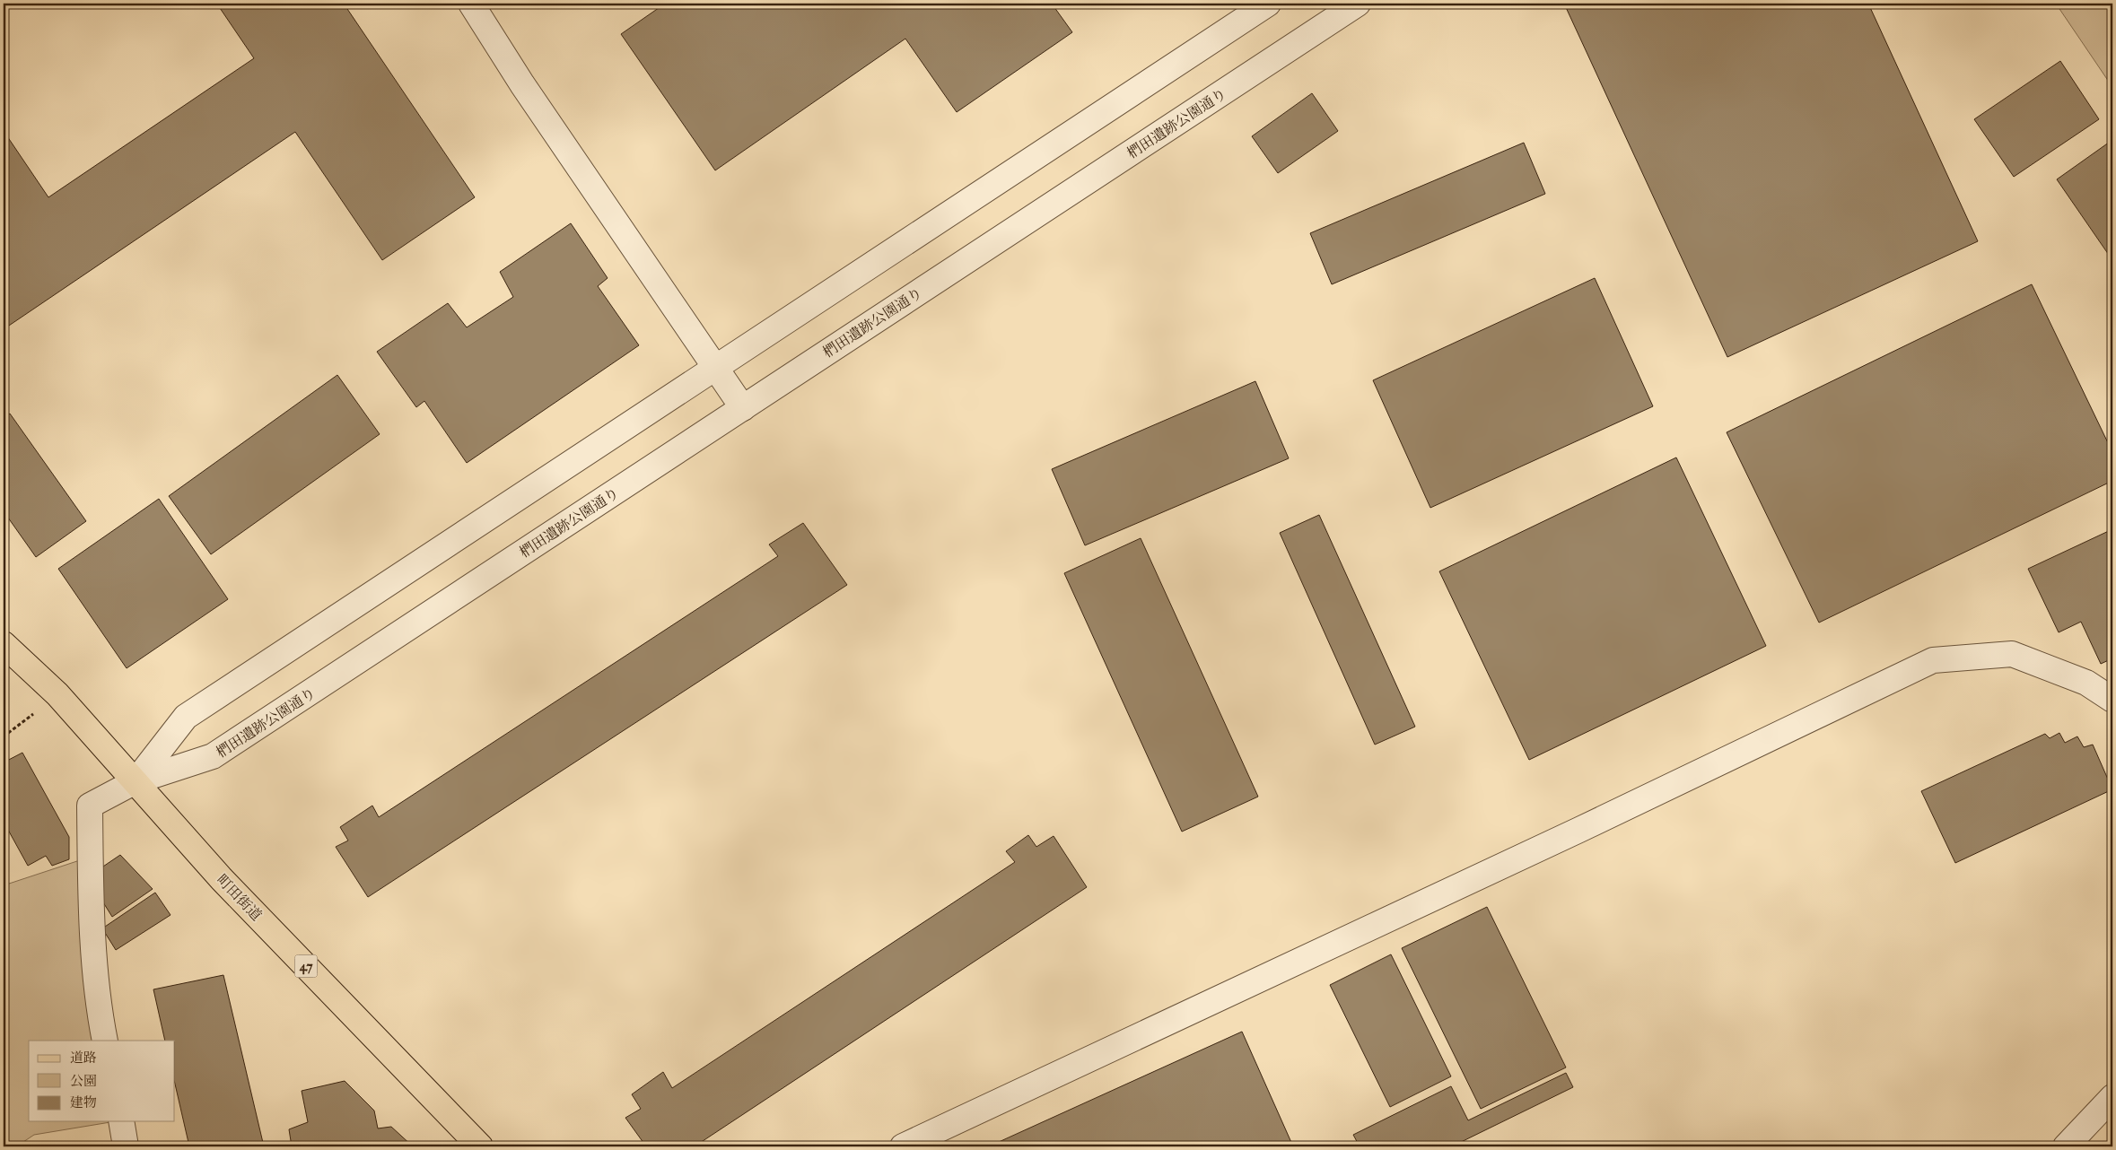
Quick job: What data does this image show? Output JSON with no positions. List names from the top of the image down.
{
  "streets": {
    "main road": ["町田街道", "47"],
    "street": ["椚田遺跡公園通り"]
  },
  "crossings": [
    ["椚田遺跡公園通り", "町田街道"]
  ],
  "legend": ["道路", "公園", "建物"]
}
